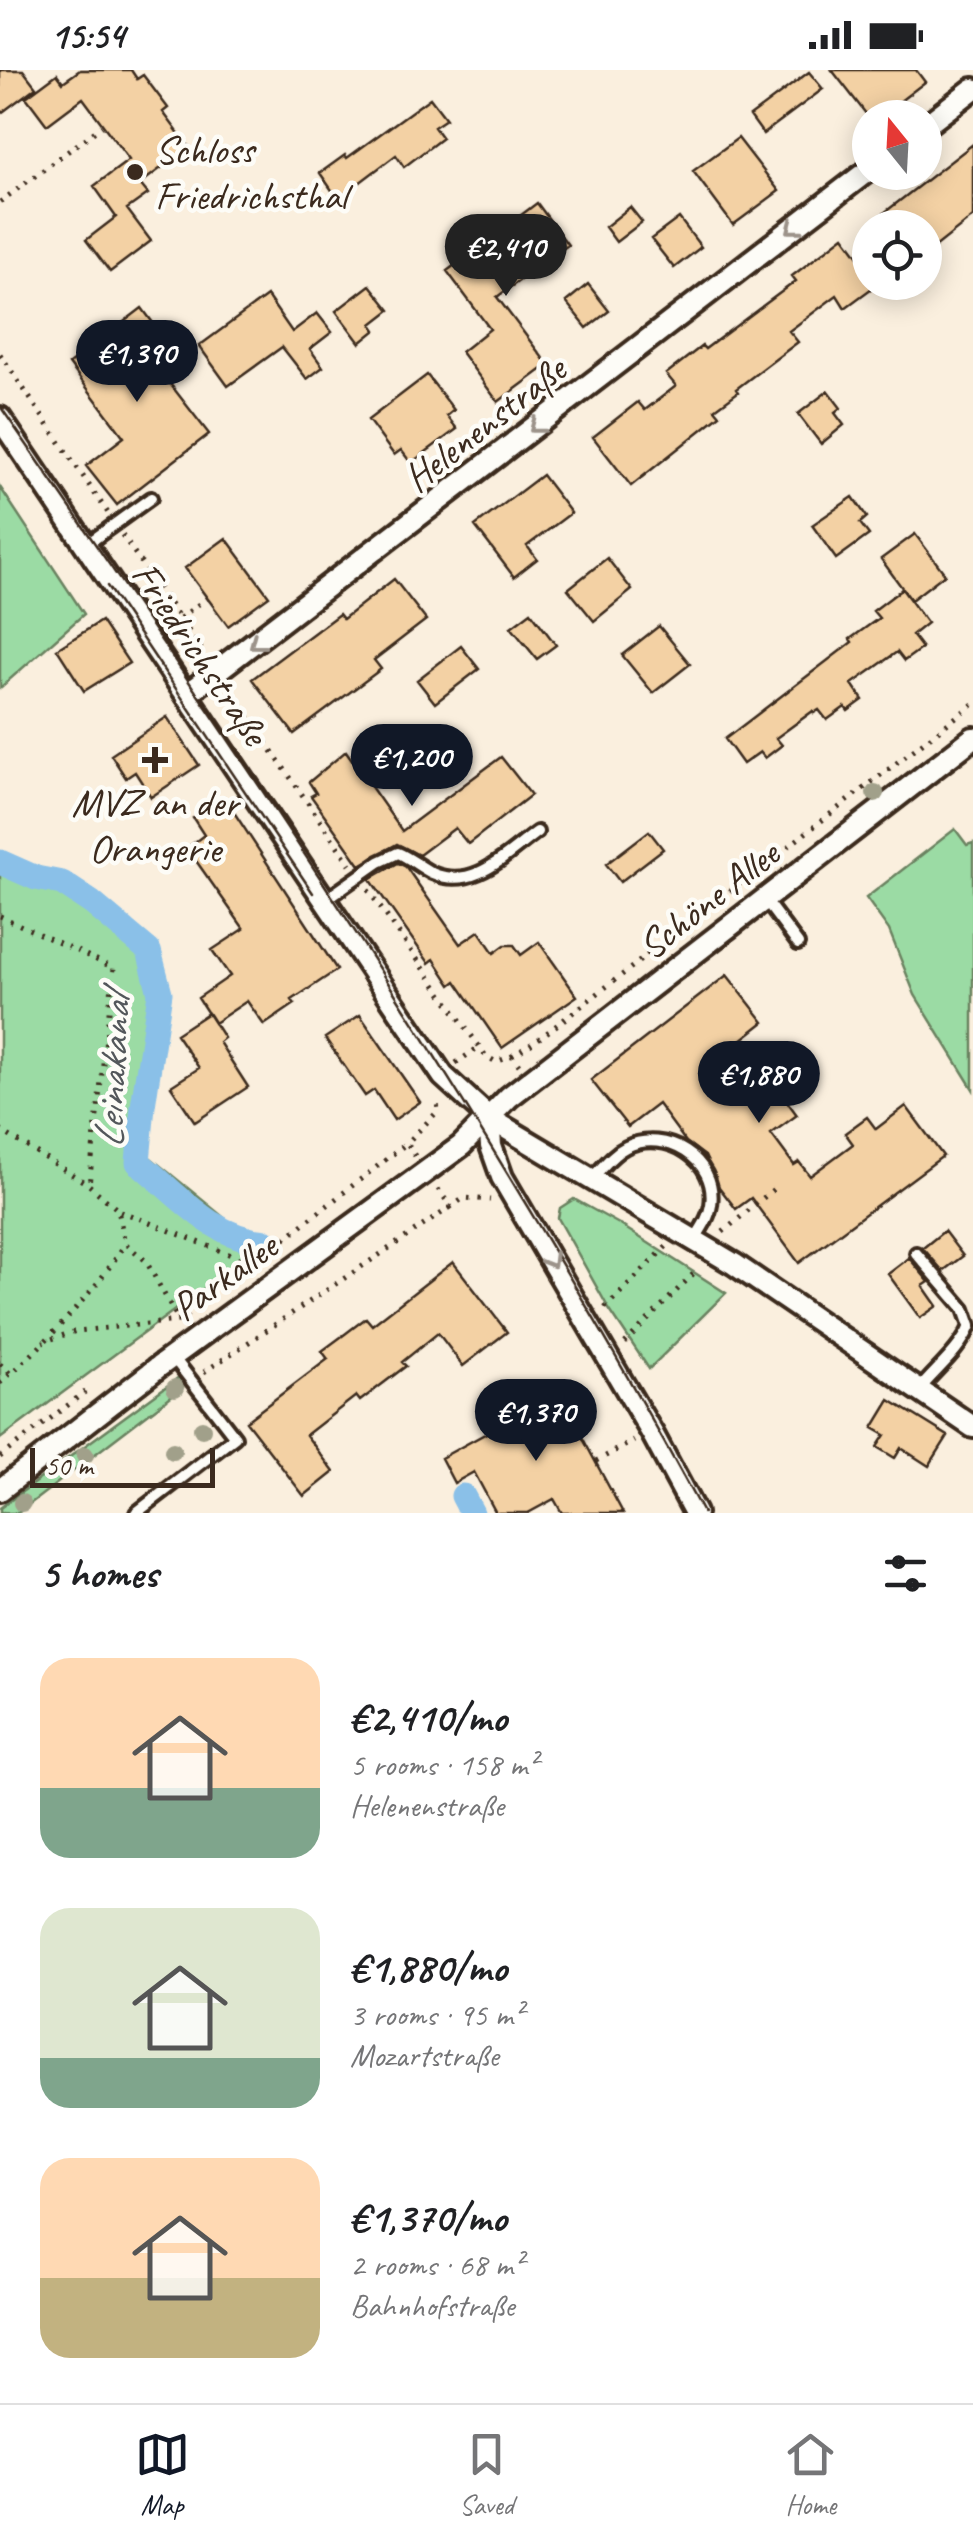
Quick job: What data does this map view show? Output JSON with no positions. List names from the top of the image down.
{
  "streets": {
    "street": [
      "Helenenstraße",
      "Friedrichstraße",
      "Schöne Allee",
      "Parkallee"
    ]
  },
  "crossings": [
    ["Helenenstraße", "Friedrichstraße"],
    ["Friedrichstraße", "Schöne Allee"],
    ["Friedrichstraße", "Parkallee"],
    ["Schöne Allee", "Parkallee"]
  ],
  "one_way": ["Helenenstraße"],
  "water": ["Leinakanal"],
  "places": {
    "other": ["Schloss Friedrichsthal"],
    "health": ["MVZ an der Orangerie"]
  },
  "scale_bar": "50 m",
  "north": "top",
  "page": {
    "status": "15:54",
    "price": [
      "€2,410",
      "€1,390",
      "€1,200",
      "€1,880",
      "€1,370"
    ],
    "scale": "50 m",
    "heading": "5 homes",
    "list": [
      {
        "name": "€2,410/mo",
        "note": "5 rooms · 158 m² · Helenenstraße"
      },
      {
        "name": "€1,880/mo",
        "note": "3 rooms · 95 m² · Mozartstraße"
      },
      {
        "name": "€1,370/mo",
        "note": "2 rooms · 68 m² · Bahnhofstraße"
      }
    ],
    "tabs": ["Map", "Saved", "Home"]
  }
}
